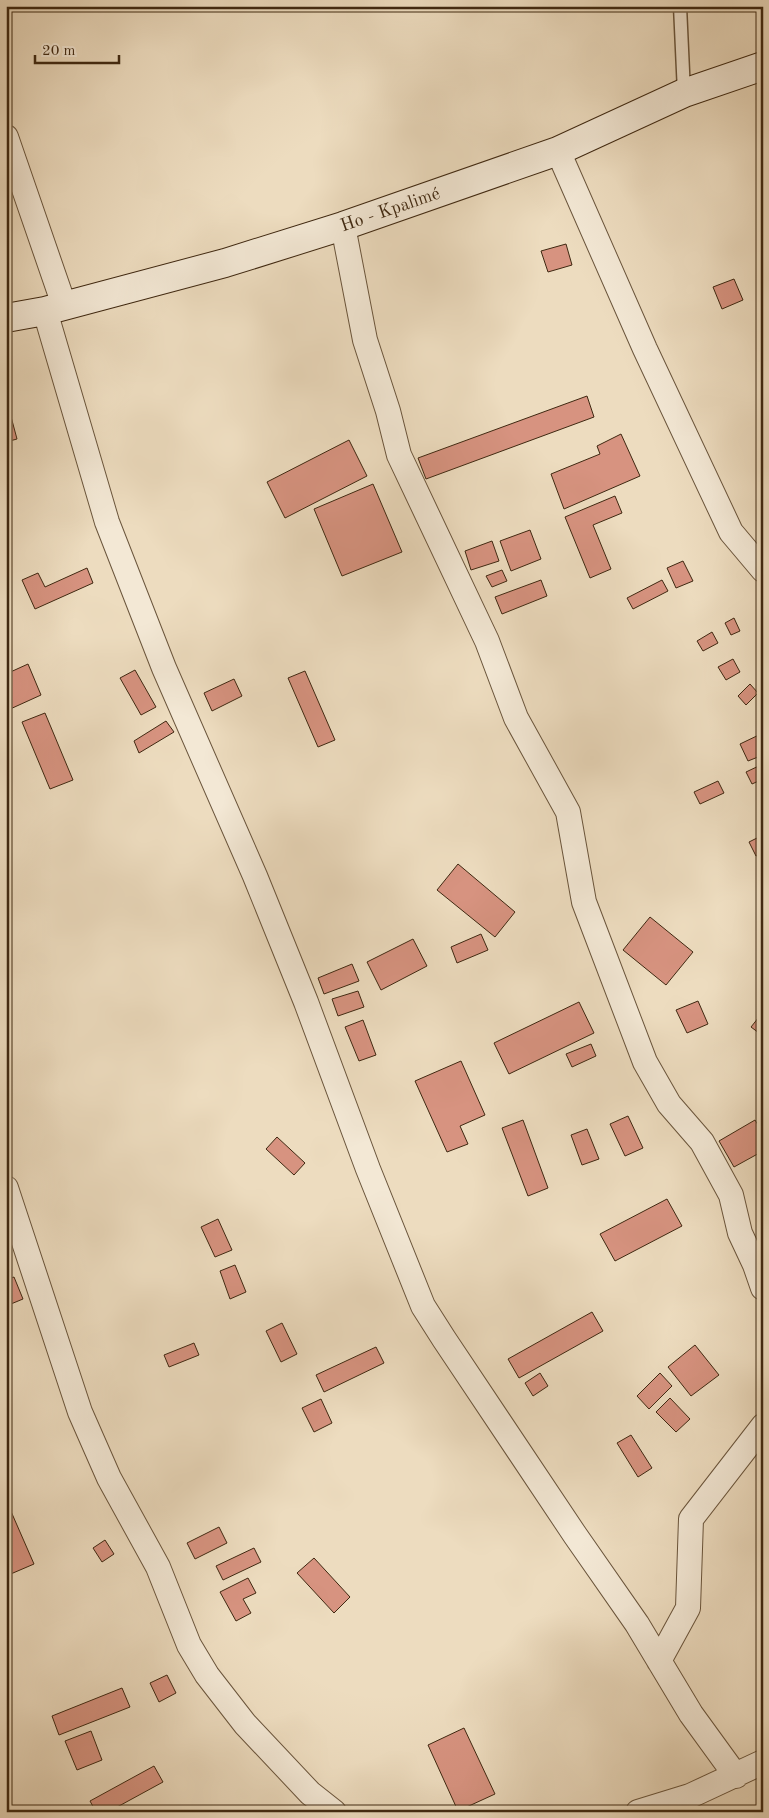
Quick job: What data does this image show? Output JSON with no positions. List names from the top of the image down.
{
  "streets": {
    "main road": ["Ho - Kpalimé"]
  },
  "scale_bar": "20 m"
}
